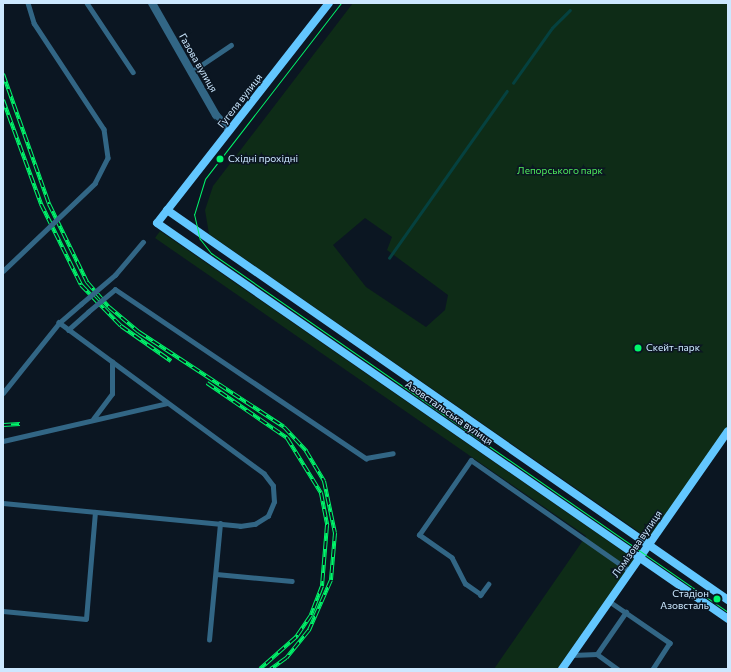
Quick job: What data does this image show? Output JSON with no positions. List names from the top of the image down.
{
  "streets": {
    "street": [
      "Газова вулиця",
      "Гугеля вулиця",
      "Азовстальська вулиця",
      "Ломізова вулиця"
    ]
  },
  "crossings": [
    ["Газова вулиця", "Гугеля вулиця"],
    ["Гугеля вулиця", "Азовстальська вулиця"],
    ["Азовстальська вулиця", "Ломізова вулиця"]
  ],
  "parks": ["Лепорського парк"],
  "places": ["Східні прохідні", "Скейт-парк", "Стадіон Азовсталь"]
}
